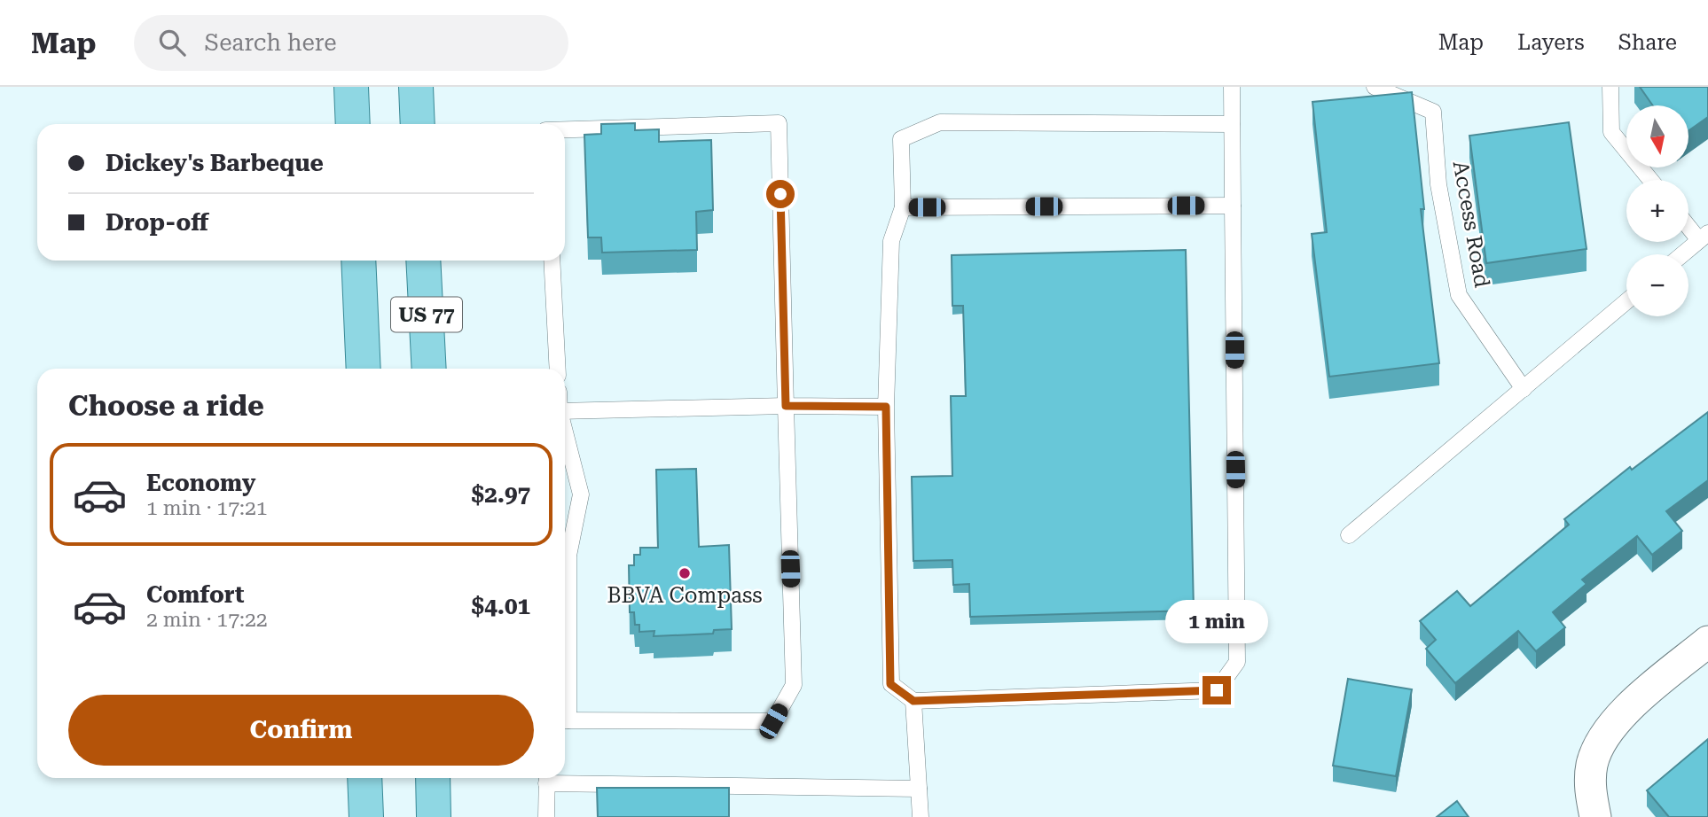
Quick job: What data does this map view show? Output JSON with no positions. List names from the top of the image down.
{
  "streets": {
    "main road": ["US 77"],
    "lane": ["Access Road"]
  },
  "places": ["BBVA Compass"],
  "north": "bottom",
  "page": {
    "header": "Map",
    "search": "Search here",
    "nav": ["Map", "Layers", "Share"],
    "map_buttons": ["+", "−"],
    "banner": ["Dickey's Barbeque", "Drop-off"],
    "heading": "Choose a ride",
    "list": [
      {
        "name": "Economy",
        "note": "1 min · 17:21",
        "value": "$2.97"
      },
      {
        "name": "Comfort",
        "note": "2 min · 17:22",
        "value": "$4.01"
      }
    ],
    "bubble": "1 min",
    "buttons": "Confirm"
  }
}
